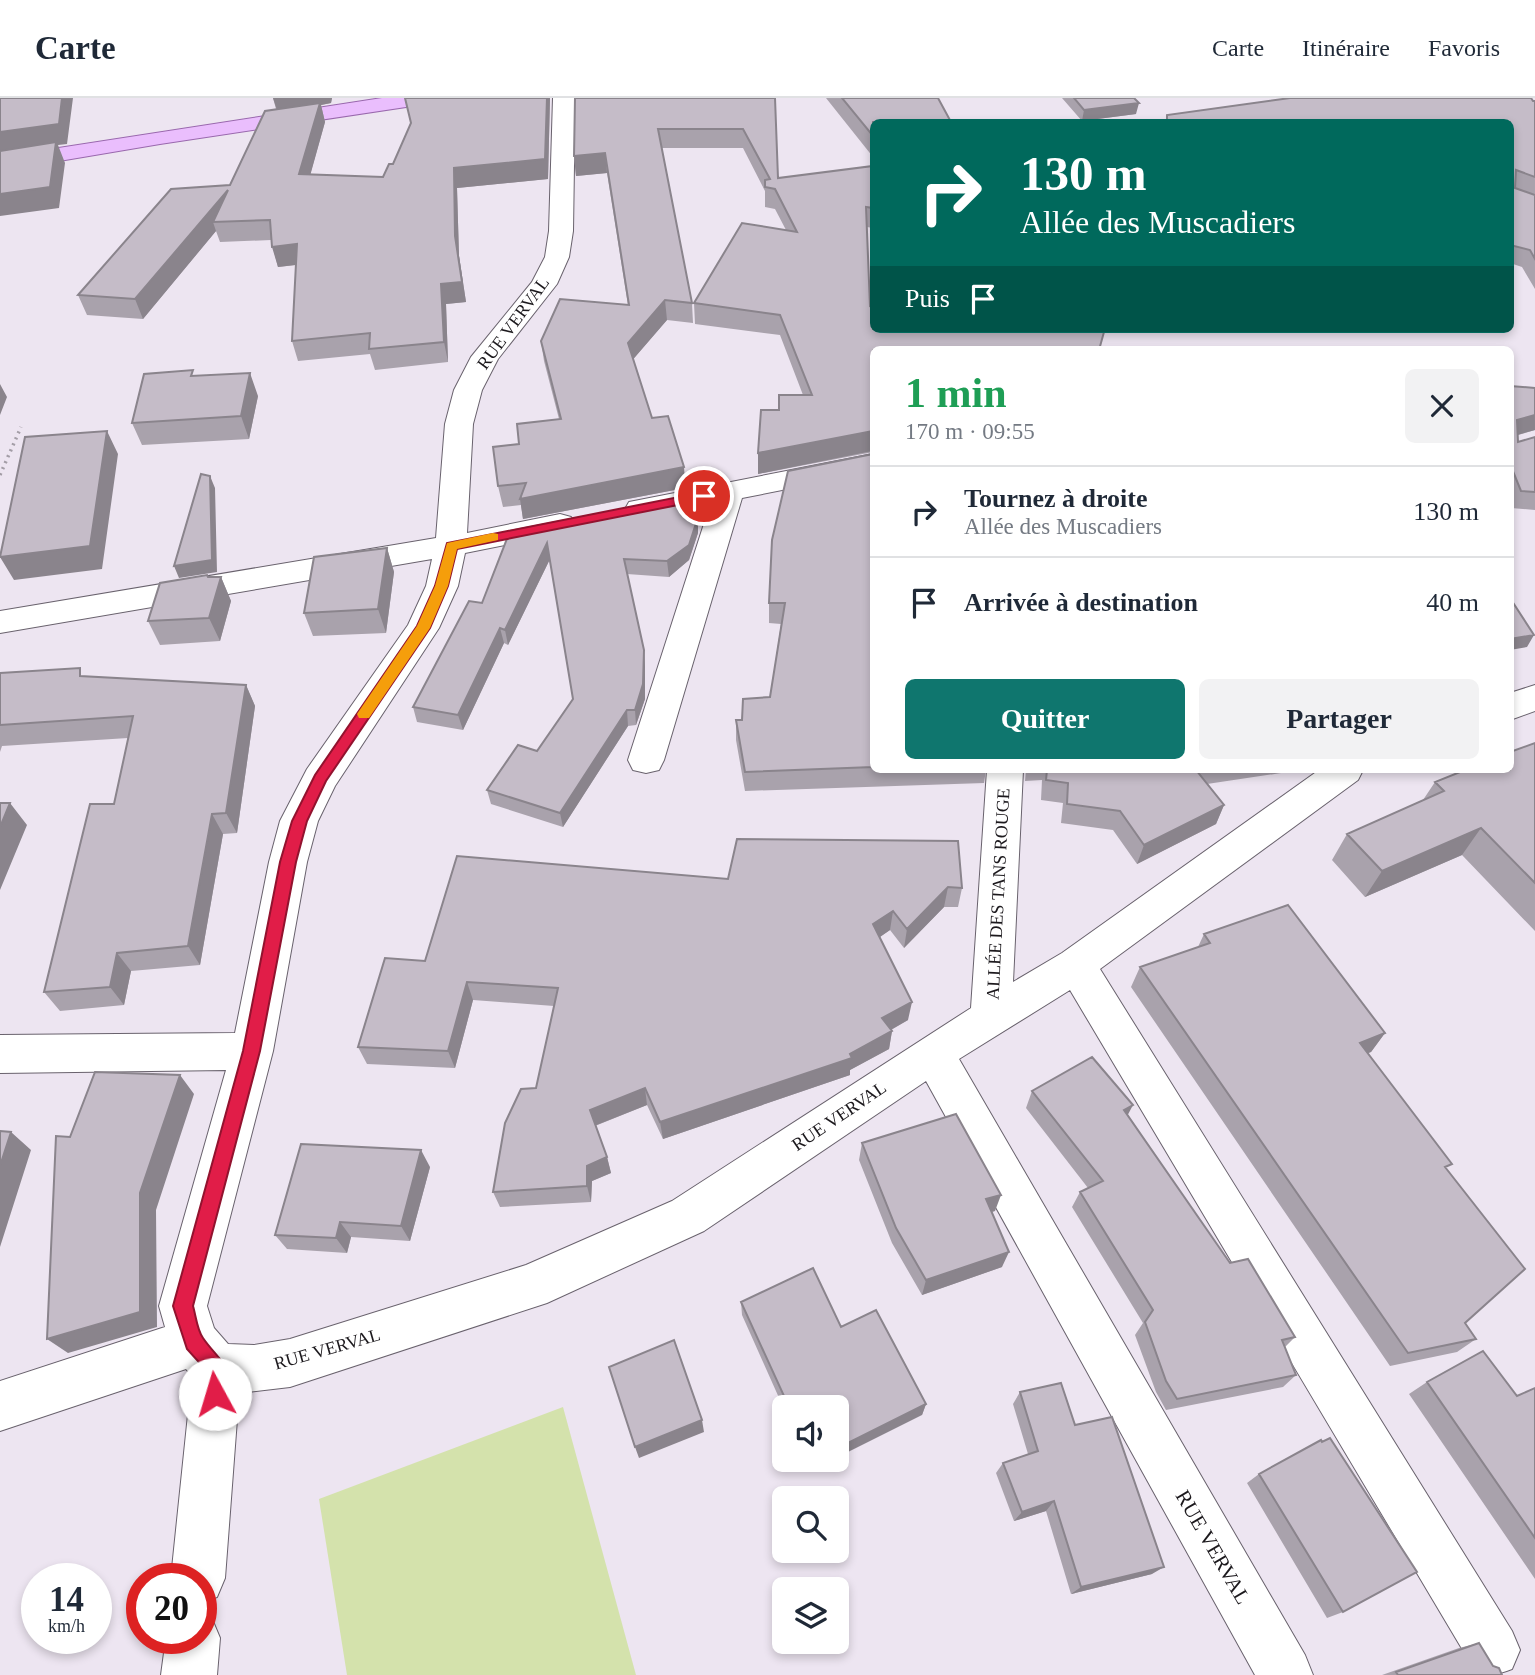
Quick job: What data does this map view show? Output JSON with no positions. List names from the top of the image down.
{
  "streets": {
    "street": ["RUE VERVAL", "ALLÉE DES TANS ROUGE"]
  },
  "crossings": [
    ["RUE VERVAL", "ALLÉE DES TANS ROUGE"]
  ],
  "page": {
    "header": "Carte",
    "nav": ["Carte", "Itinéraire", "Favoris"],
    "turn": ["130 m", "Allée des Muscadiers"],
    "then": "Puis",
    "heading": ["1 min", "170 m · 09:55"],
    "list": [
      {
        "name": "Tournez à droite",
        "note": "Allée des Muscadiers",
        "value": "130 m"
      },
      {
        "name": "Arrivée à destination",
        "value": "40 m"
      }
    ],
    "buttons": ["Quitter", "Partager"],
    "speed": "14 km/h",
    "limit": "20"
  }
}
